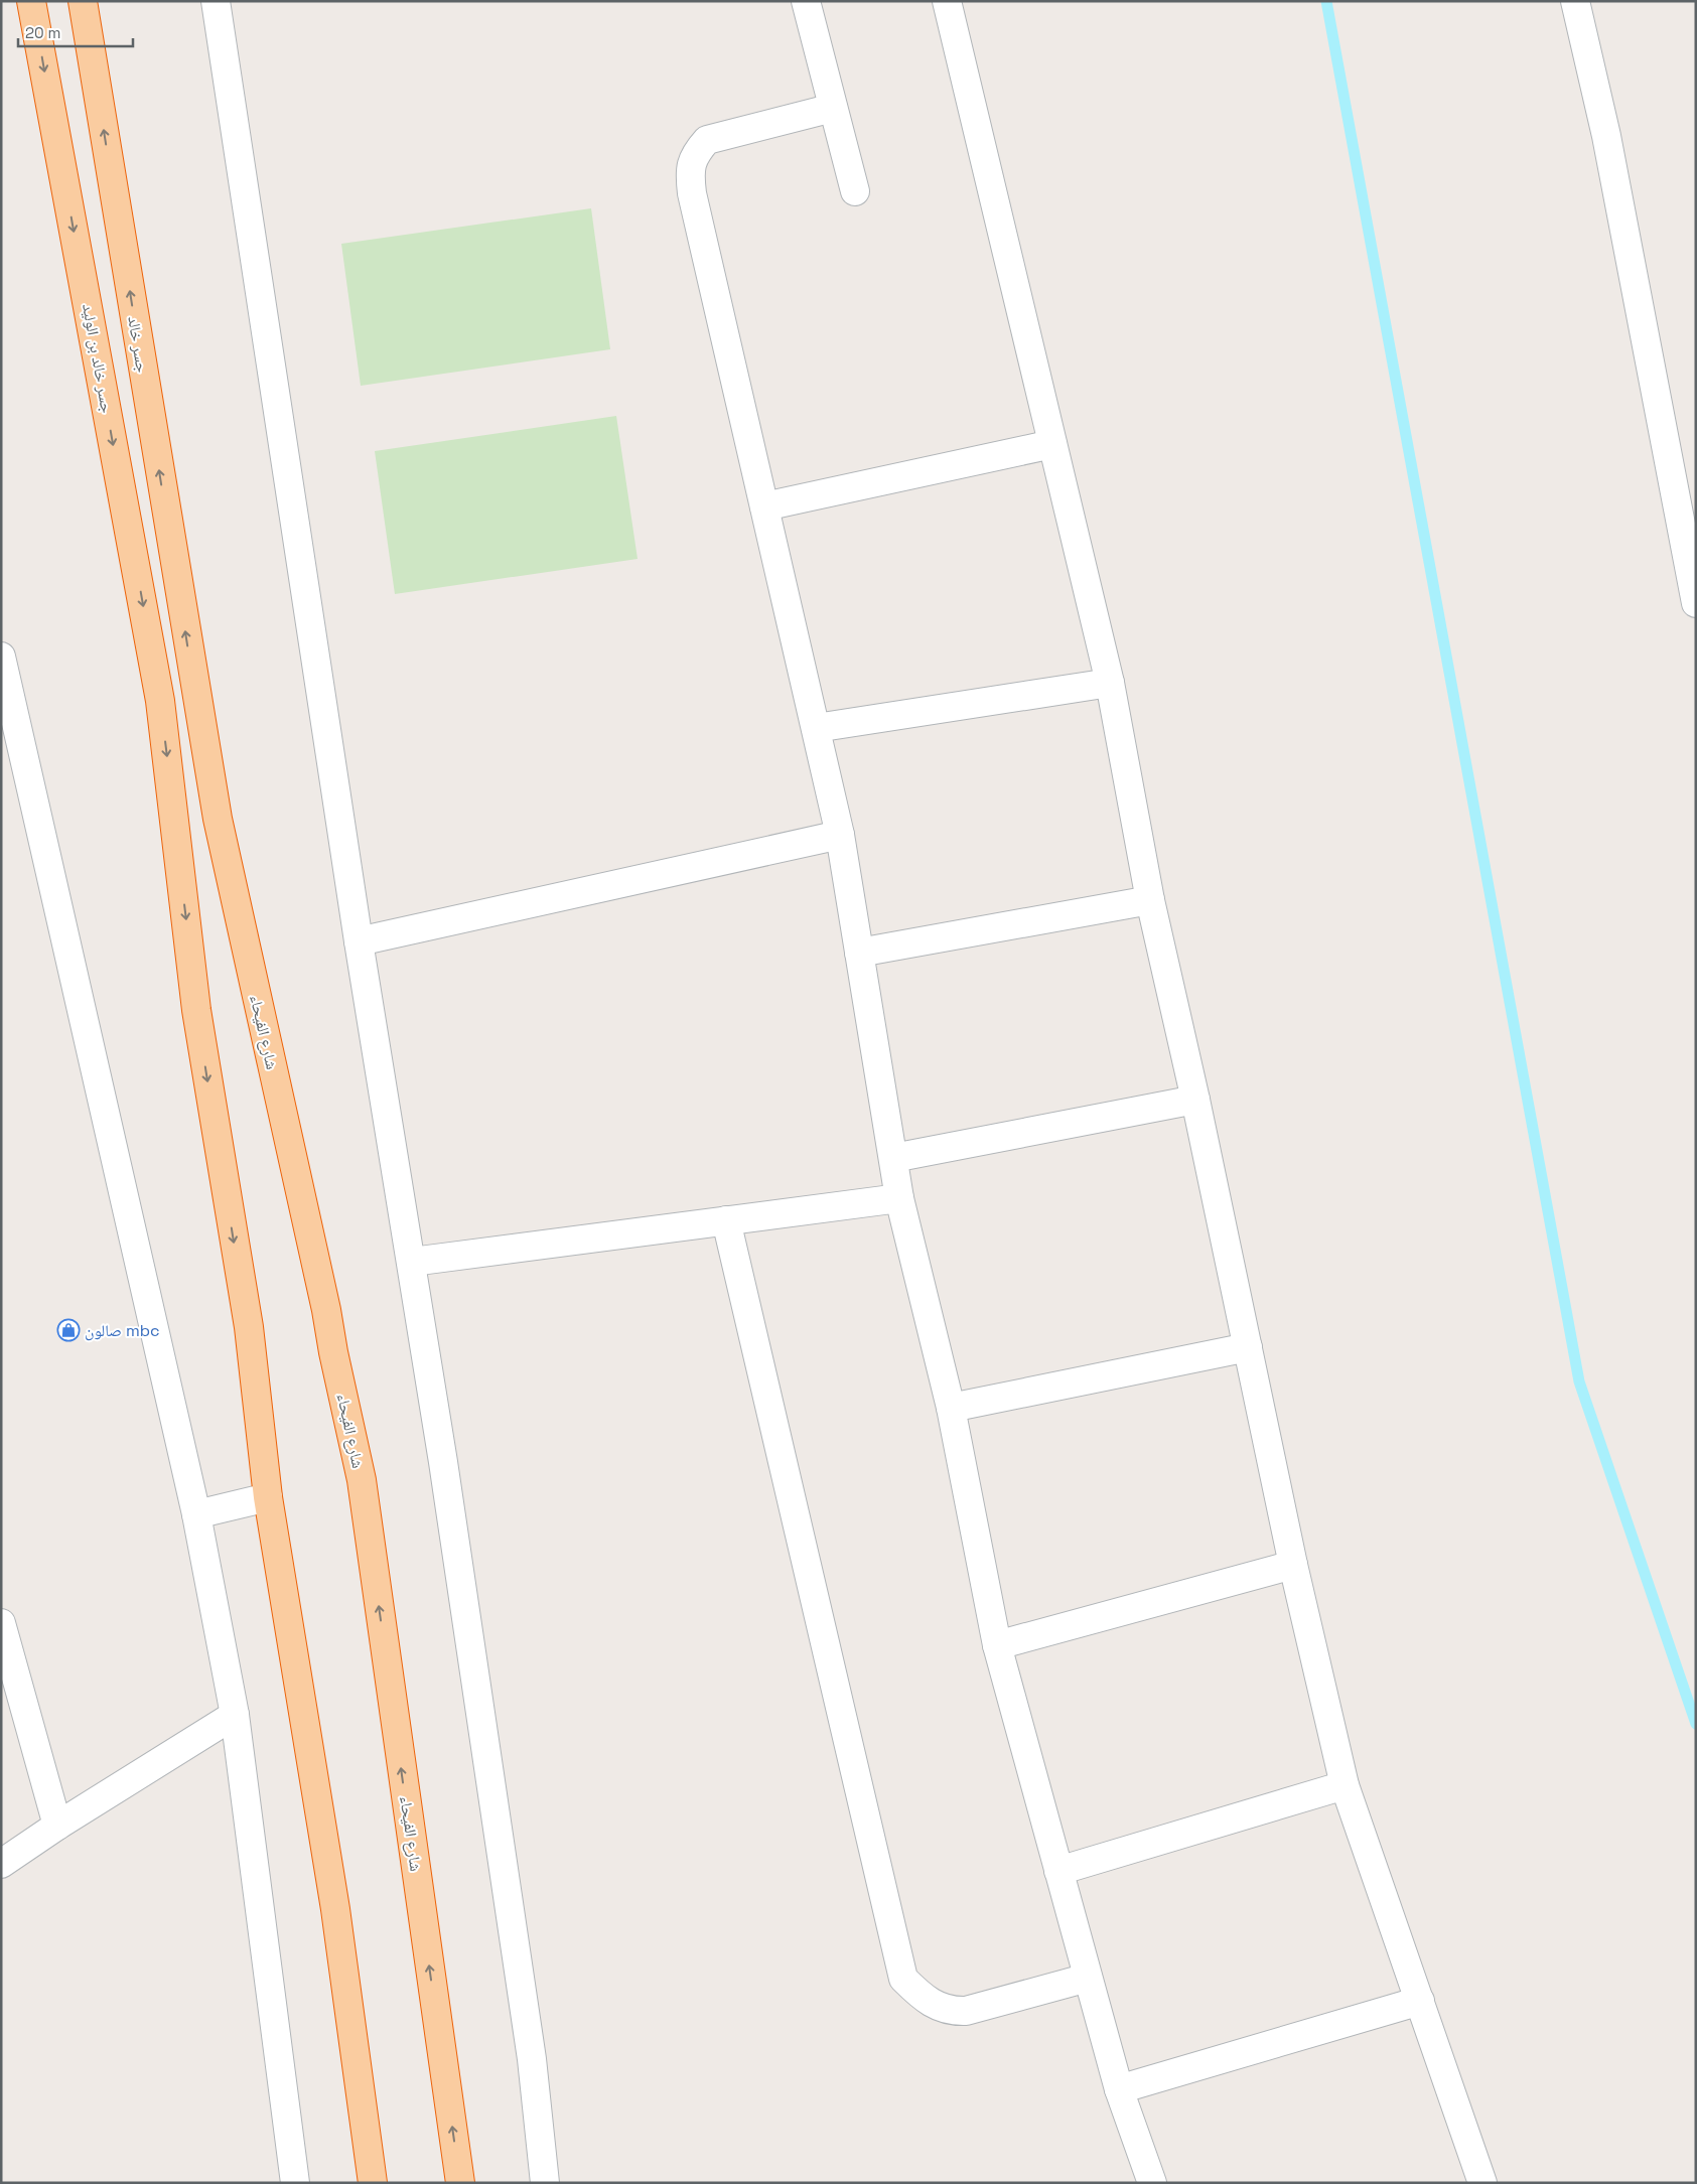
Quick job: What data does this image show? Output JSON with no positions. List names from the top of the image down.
{
  "streets": {
    "highway": ["جسر خالد", "جسر خالد بن الوليد", "شارع الفيحاء"]
  },
  "crossings": [
    ["جسر خالد", "شارع الفيحاء"]
  ],
  "one_way": ["جسر خالد", "جسر خالد بن الوليد"],
  "places": {
    "shop": ["صالون mbc"]
  },
  "scale_bar": "20 m"
}
